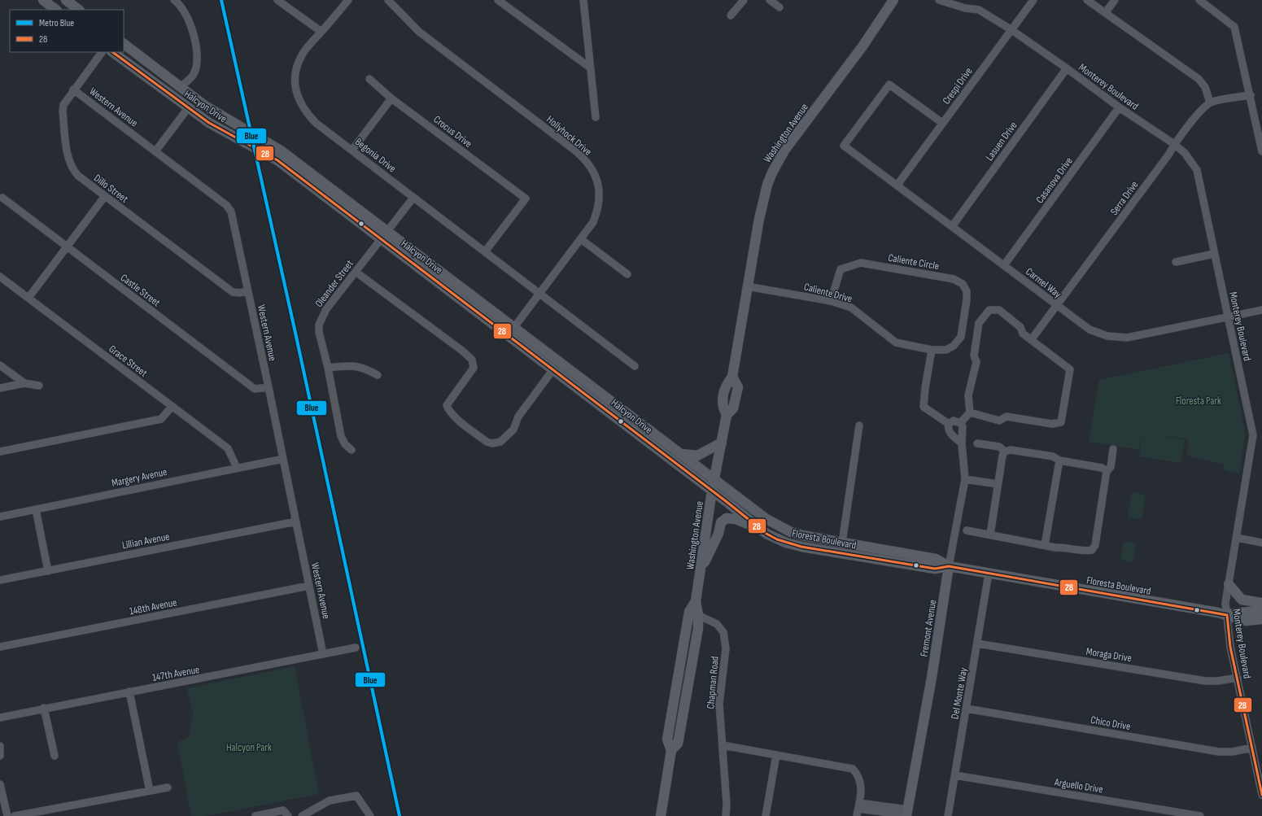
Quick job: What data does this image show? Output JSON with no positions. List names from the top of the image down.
{
  "streets": {
    "main road": [
      "Halcyon Drive",
      "Washington Avenue",
      "Floresta Boulevard",
      "Fremont Avenue"
    ],
    "street": [
      "Crespi Drive",
      "Monterey Boulevard",
      "Western Avenue",
      "Crocus Drive",
      "Hollyhock Drive",
      "Lasuen Drive",
      "Begonia Drive",
      "Casanova Drive",
      "Dillo Street",
      "Serra Drive",
      "Caliente Circle",
      "Carmel Way",
      "Oleander Street",
      "Castle Street",
      "Caliente Drive",
      "Grace Street",
      "Margery Avenue",
      "Lillian Avenue",
      "148th Avenue",
      "Moraga Drive",
      "147th Avenue",
      "Chapman Road",
      "Del Monte Way",
      "Chico Drive",
      "Arguello Drive"
    ]
  },
  "crossings": [
    ["Crespi Drive", "Monterey Boulevard"],
    ["Crespi Drive", "Carmel Way"],
    ["Monterey Boulevard", "Lasuen Drive"],
    ["Monterey Boulevard", "Casanova Drive"],
    ["Monterey Boulevard", "Serra Drive"],
    ["Monterey Boulevard", "Carmel Way"],
    ["Monterey Boulevard", "Floresta Boulevard"],
    ["Monterey Boulevard", "Moraga Drive"],
    ["Monterey Boulevard", "Chico Drive"],
    ["Halcyon Drive", "Washington Avenue"],
    ["Halcyon Drive", "Hollyhock Drive"],
    ["Halcyon Drive", "Oleander Street"],
    ["Halcyon Drive", "Floresta Boulevard"],
    ["Western Avenue", "Dillo Street"],
    ["Western Avenue", "Castle Street"],
    ["Western Avenue", "Margery Avenue"],
    ["Western Avenue", "Lillian Avenue"],
    ["Western Avenue", "148th Avenue"],
    ["Western Avenue", "147th Avenue"],
    ["Crocus Drive", "Begonia Drive"],
    ["Washington Avenue", "Caliente Drive"],
    ["Washington Avenue", "Floresta Boulevard"],
    ["Washington Avenue", "Chapman Road"],
    ["Hollyhock Drive", "Begonia Drive"],
    ["Lasuen Drive", "Carmel Way"],
    ["Begonia Drive", "Oleander Street"],
    ["Casanova Drive", "Carmel Way"],
    ["Serra Drive", "Carmel Way"],
    ["Caliente Circle", "Caliente Drive"],
    ["Grace Street", "Margery Avenue"],
    ["Floresta Boulevard", "Fremont Avenue"],
    ["Floresta Boulevard", "Del Monte Way"],
    ["Moraga Drive", "Del Monte Way"],
    ["Del Monte Way", "Chico Drive"],
    ["Del Monte Way", "Arguello Drive"]
  ],
  "parks": ["Floresta Park", "Halcyon Park"],
  "lines": ["metro line Blue", "transit line 28"],
  "legend": ["Metro Blue", "28"]
}
